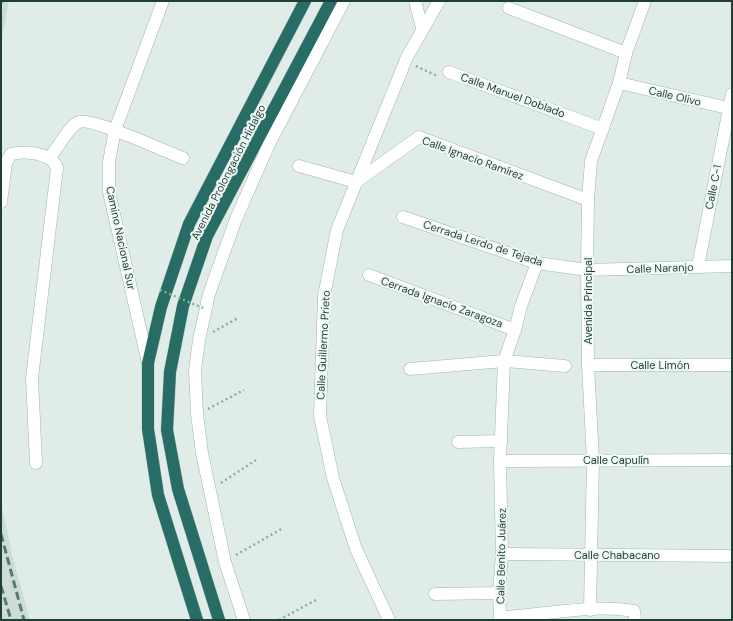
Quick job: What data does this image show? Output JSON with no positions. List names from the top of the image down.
{
  "streets": {
    "highway": ["Avenida Prolongación Hidalgo"],
    "street": [
      "Calle Manuel Doblado",
      "Calle Olivo",
      "Calle Ignacio Ramírez",
      "Calle C-1",
      "Camino Nacional Sur",
      "Cerrada Lerdo de Tejada",
      "Calle Naranjo",
      "Avenida Principal",
      "Cerrada Ignacio Zaragoza",
      "Calle Guillermo Prieto",
      "Calle Limón",
      "Calle Capulín",
      "Calle Chabacano",
      "Calle Benito Juárez"
    ]
  },
  "crossings": [
    ["Calle Manuel Doblado", "Avenida Principal"],
    ["Calle Manuel Doblado", "Calle Guillermo Prieto"],
    ["Calle Olivo", "Calle C-1"],
    ["Calle Olivo", "Avenida Principal"],
    ["Calle Ignacio Ramírez", "Avenida Principal"],
    ["Calle Ignacio Ramírez", "Calle Guillermo Prieto"],
    ["Avenida Prolongación Hidalgo", "Camino Nacional Sur"],
    ["Calle C-1", "Calle Naranjo"],
    ["Cerrada Lerdo de Tejada", "Calle Naranjo"],
    ["Cerrada Lerdo de Tejada", "Avenida Principal"],
    ["Cerrada Lerdo de Tejada", "Calle Benito Juárez"],
    ["Calle Naranjo", "Avenida Principal"],
    ["Avenida Principal", "Calle Limón"],
    ["Avenida Principal", "Calle Capulín"],
    ["Avenida Principal", "Calle Chabacano"],
    ["Avenida Principal", "Calle Benito Juárez"],
    ["Cerrada Ignacio Zaragoza", "Calle Benito Juárez"],
    ["Calle Capulín", "Calle Benito Juárez"],
    ["Calle Chabacano", "Calle Benito Juárez"]
  ]
}
